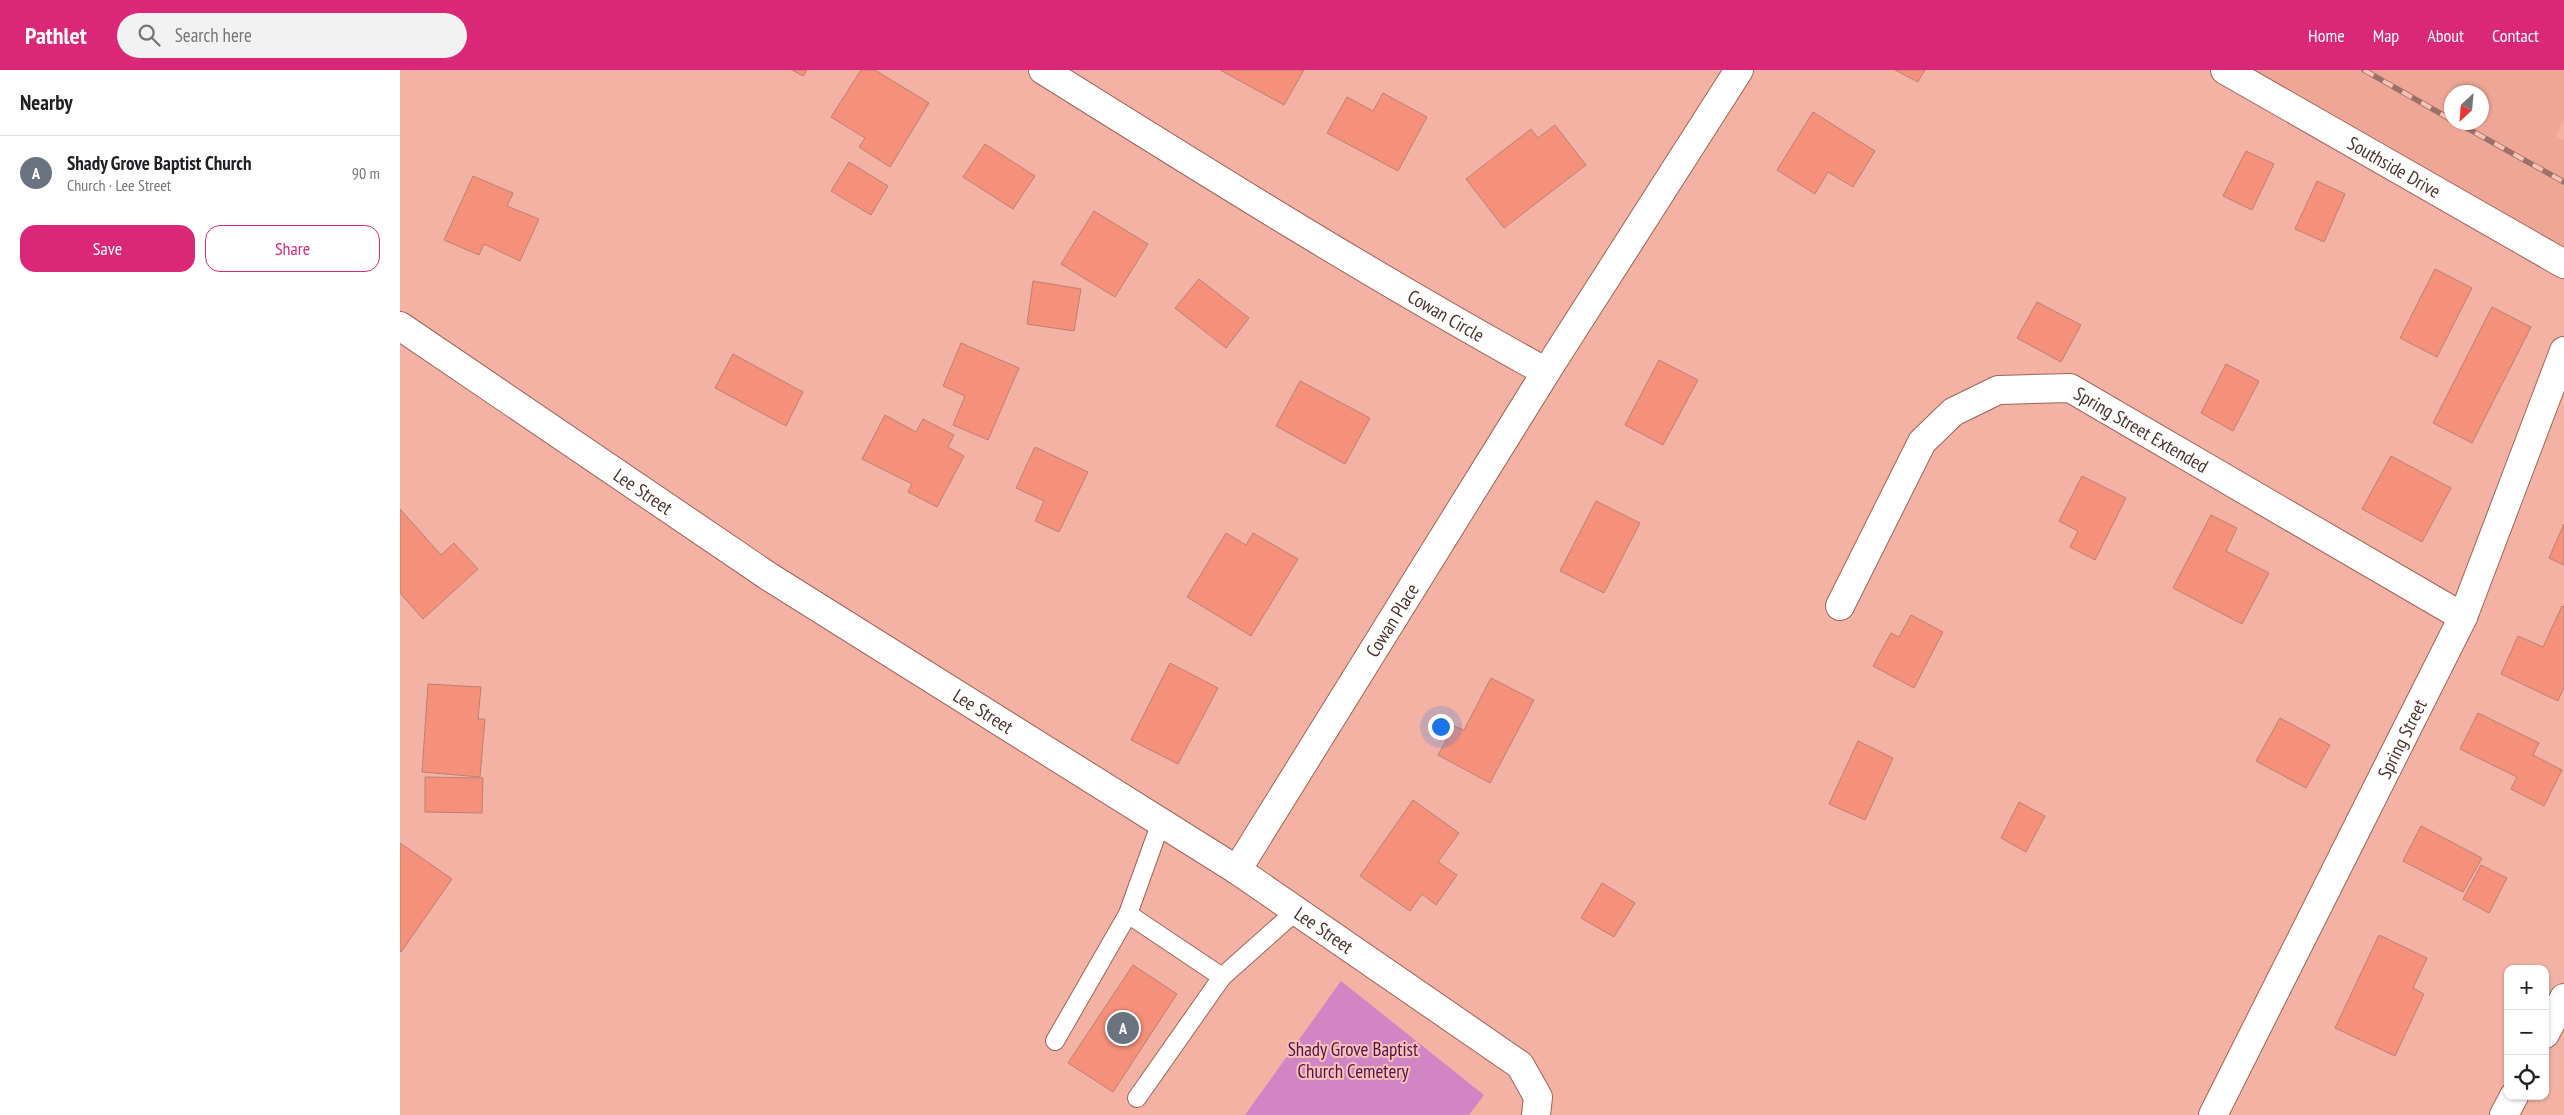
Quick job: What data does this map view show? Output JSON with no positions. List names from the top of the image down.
{
  "streets": {
    "street": [
      "Southside Drive",
      "Cowan Circle",
      "Spring Street Extended",
      "Lee Street",
      "Cowan Place",
      "Spring Street"
    ]
  },
  "crossings": [
    ["Cowan Circle", "Cowan Place"],
    ["Spring Street Extended", "Spring Street"],
    ["Lee Street", "Cowan Place"]
  ],
  "parks": ["Shady Grove Baptist Church Cemetery"],
  "north": "bottom left",
  "page": {
    "header": "Pathlet",
    "search": "Search here",
    "nav": [
      "Home",
      "Map",
      "About",
      "Contact"
    ],
    "heading": "Nearby",
    "list": [
      {
        "mark": "A",
        "name": "Shady Grove Baptist Church",
        "note": "Church · Lee Street",
        "value": "90 m"
      }
    ],
    "buttons": ["Save", "Share"],
    "map_buttons": ["+", "−"],
    "pins": "A"
  }
}
